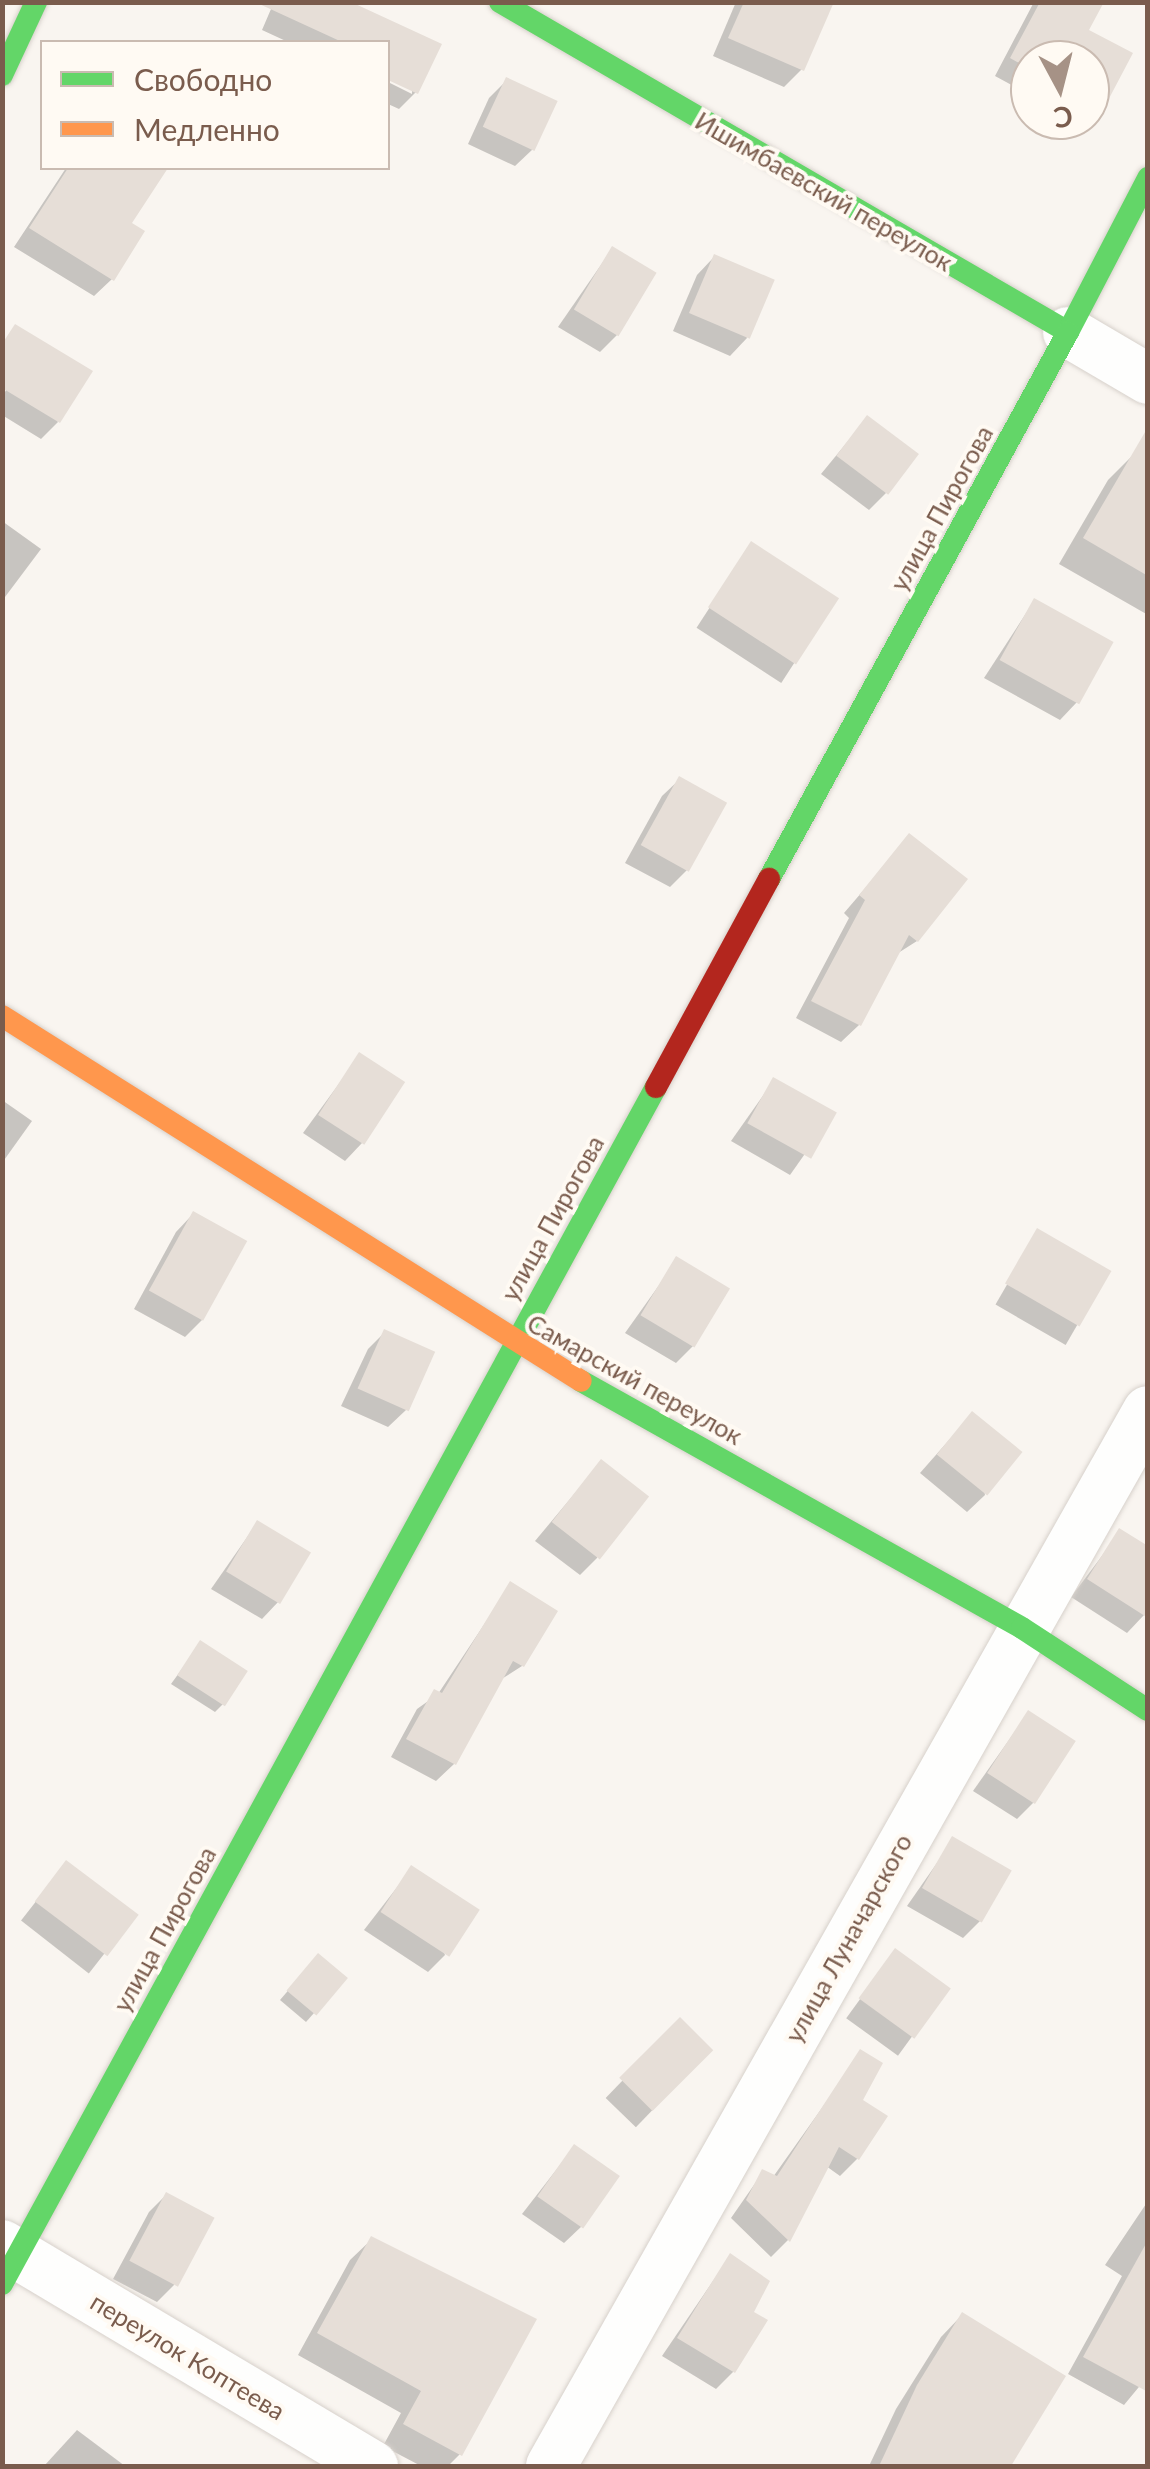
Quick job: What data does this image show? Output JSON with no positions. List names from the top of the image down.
{
  "streets": {
    "main road": ["Ишимбаевский переулок", "улица Пирогова", "Самарский переулок"],
    "street": ["улица Луначарского", "переулок Коптеева"]
  },
  "crossings": [
    ["Ишимбаевский переулок", "улица Пирогова"],
    ["улица Пирогова", "Самарский переулок"],
    ["улица Пирогова", "переулок Коптеева"],
    ["Самарский переулок", "улица Луначарского"]
  ],
  "legend": ["Свободно", "Медленно"],
  "north": "bottom"
}
